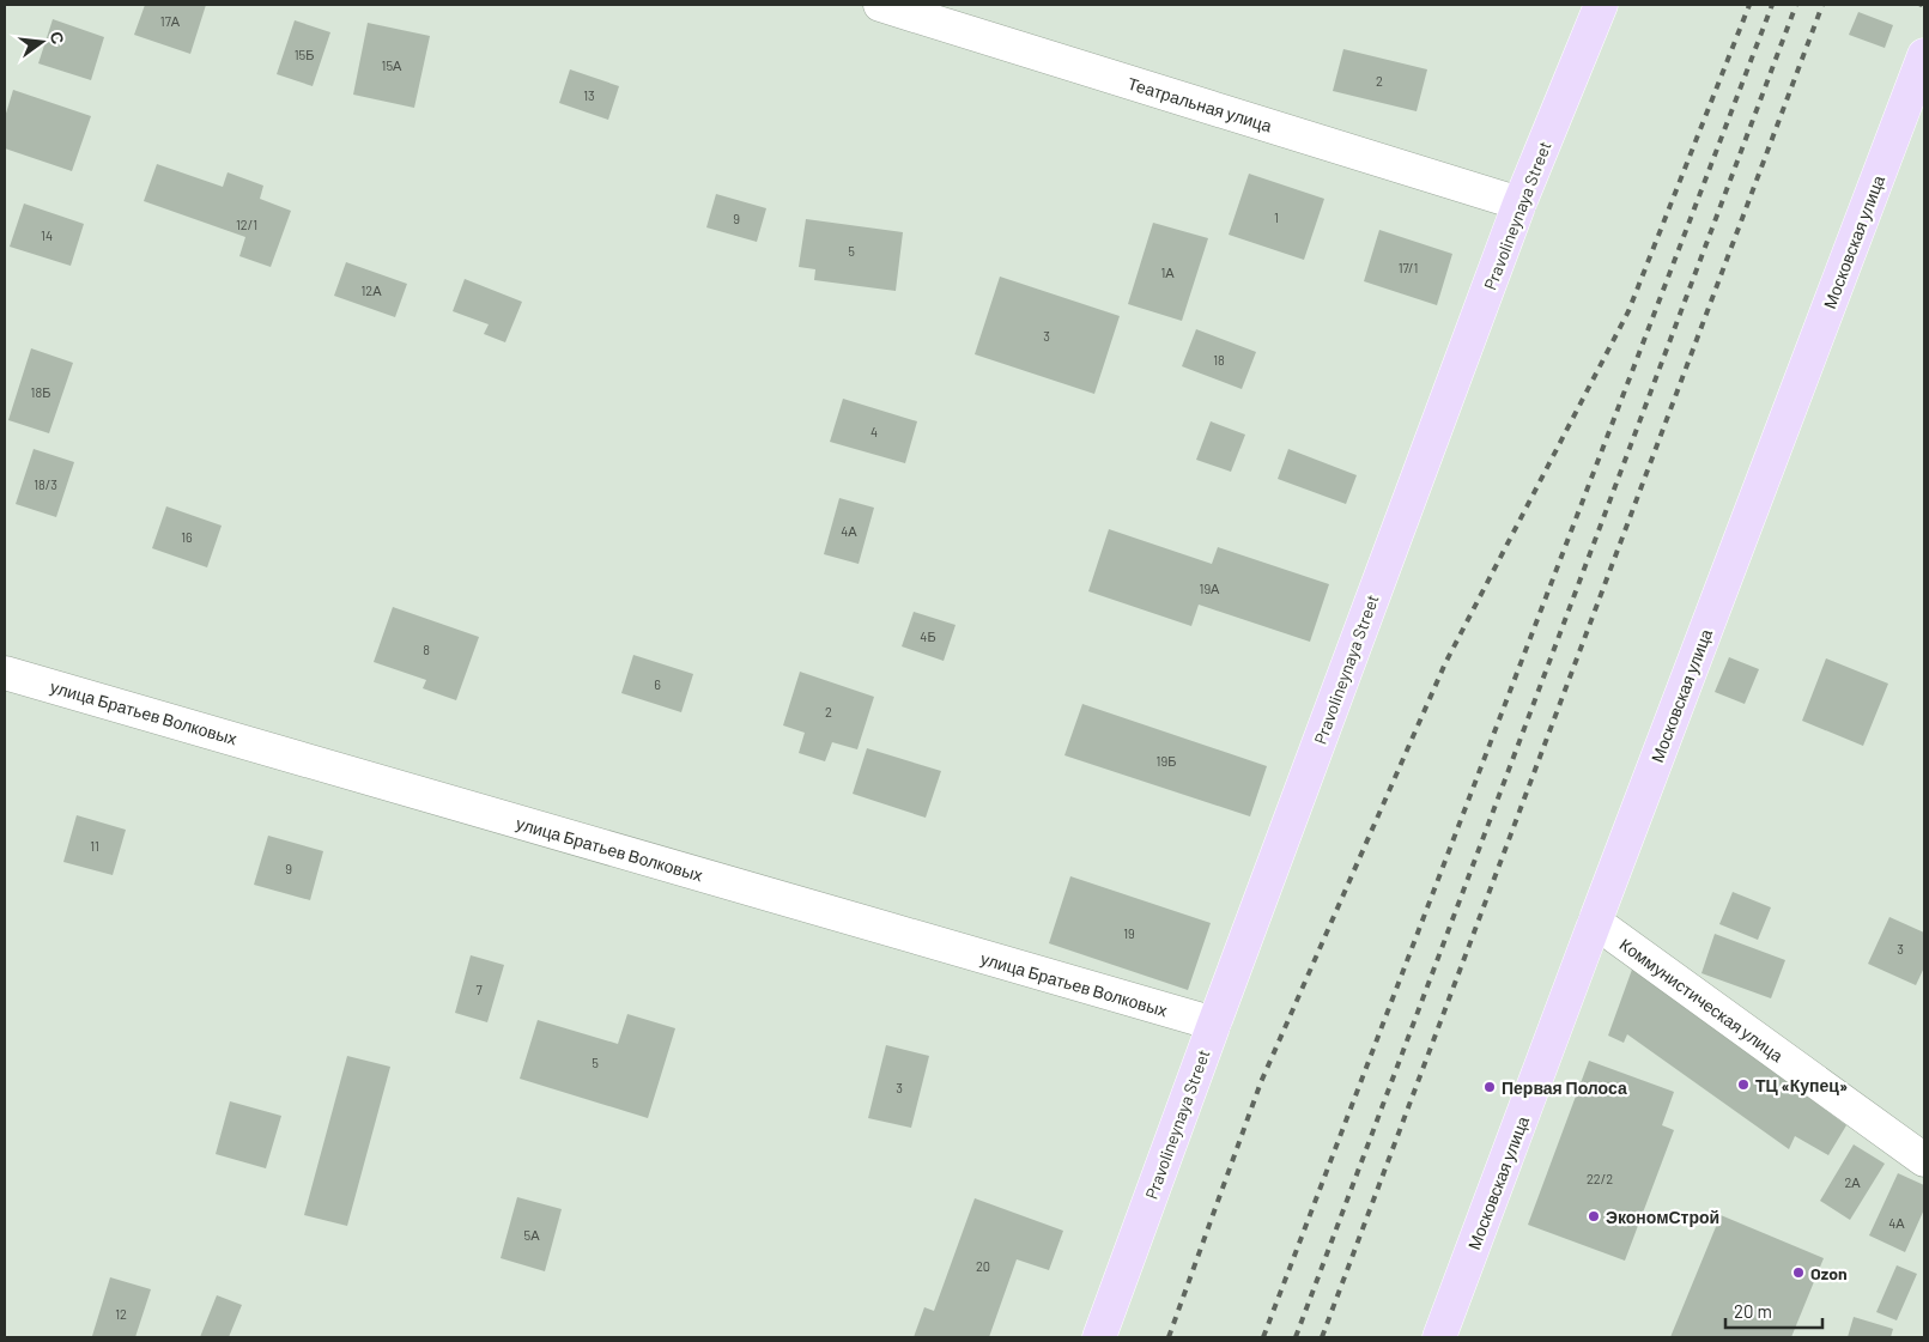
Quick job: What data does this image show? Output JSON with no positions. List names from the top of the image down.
{
  "streets": {
    "main road": ["Pravolineynaya Street", "Московская улица"],
    "street": ["Театральная улица", "улица Братьев Волковых", "Коммунистическая улица"]
  },
  "crossings": [
    ["Театральная улица", "Pravolineynaya Street"],
    ["Pravolineynaya Street", "улица Братьев Волковых"],
    ["Московская улица", "Коммунистическая улица"]
  ],
  "places": [
    "ТЦ «Купец»",
    "Первая Полоса",
    "ЭкономСтрой",
    "Ozon"
  ],
  "house_numbers": [
    "17А",
    "15Б",
    "15А",
    "2",
    "13",
    "1",
    "9",
    "12/1",
    "14",
    "5",
    "17/1",
    "1А",
    "12А",
    "3",
    "18",
    "18Б",
    "4",
    "18/3",
    "4А",
    "16",
    "19А",
    "4Б",
    "8",
    "6",
    "2",
    "19Б",
    "11",
    "9",
    "19",
    "3",
    "7",
    "5",
    "3",
    "22/2",
    "2А",
    "4А",
    "5А",
    "20",
    "12"
  ],
  "scale_bar": "20 m",
  "north": "right"
}
